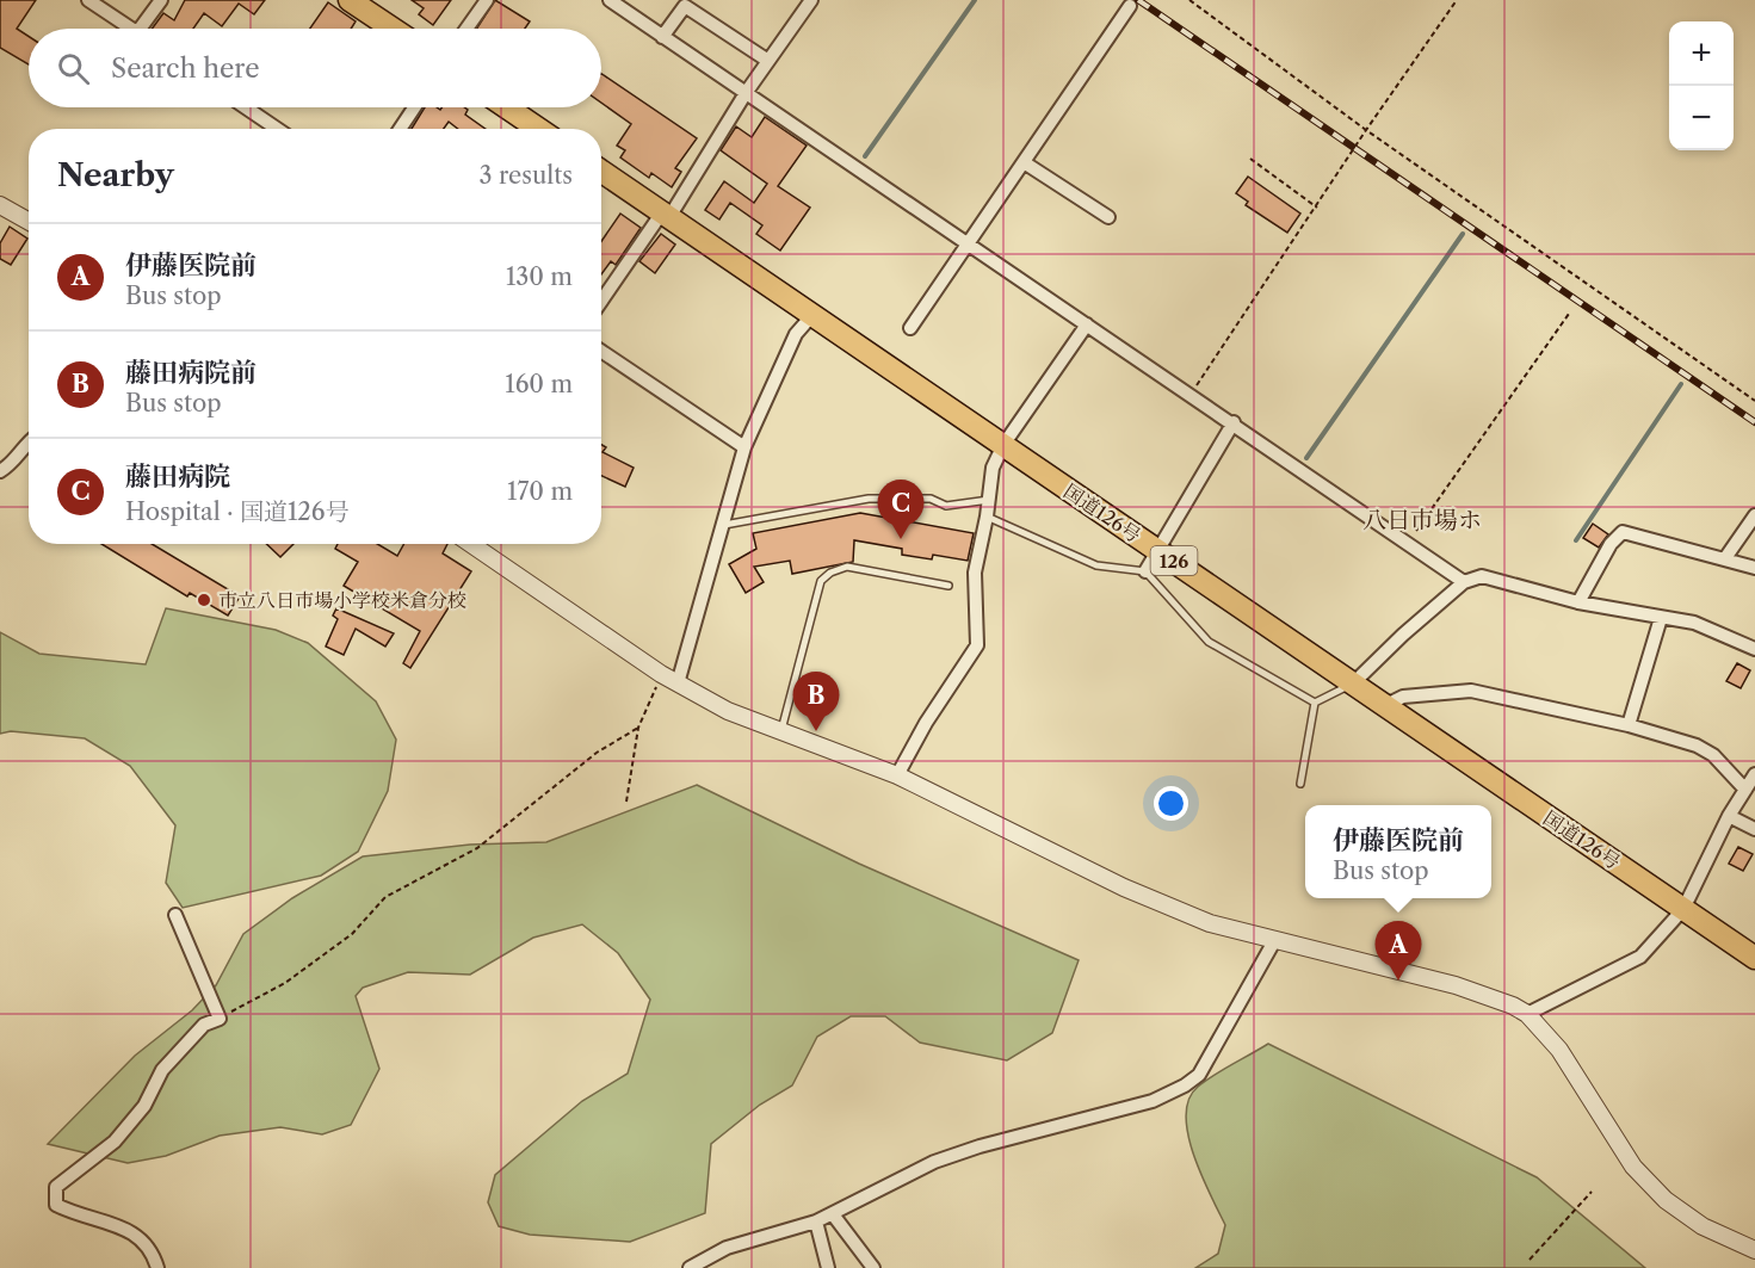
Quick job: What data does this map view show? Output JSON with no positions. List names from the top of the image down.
{
  "streets": {
    "highway": ["国道126号", "126"]
  },
  "districts": ["八日市場ホ"],
  "places": ["市立八日市場小学校米倉分校"],
  "page": {
    "map_buttons": ["+", "−"],
    "search": "Search here",
    "heading": ["Nearby", "3 results"],
    "list": [
      {
        "mark": "A",
        "name": "伊藤医院前",
        "note": "Bus stop",
        "value": "130 m"
      },
      {
        "mark": "B",
        "name": "藤田病院前",
        "note": "Bus stop",
        "value": "160 m"
      },
      {
        "mark": "C",
        "name": "藤田病院",
        "note": "Hospital · 国道126号",
        "value": "170 m"
      }
    ],
    "pins": ["C", "B", "A"],
    "popup": ["伊藤医院前", "Bus stop"]
  }
}
